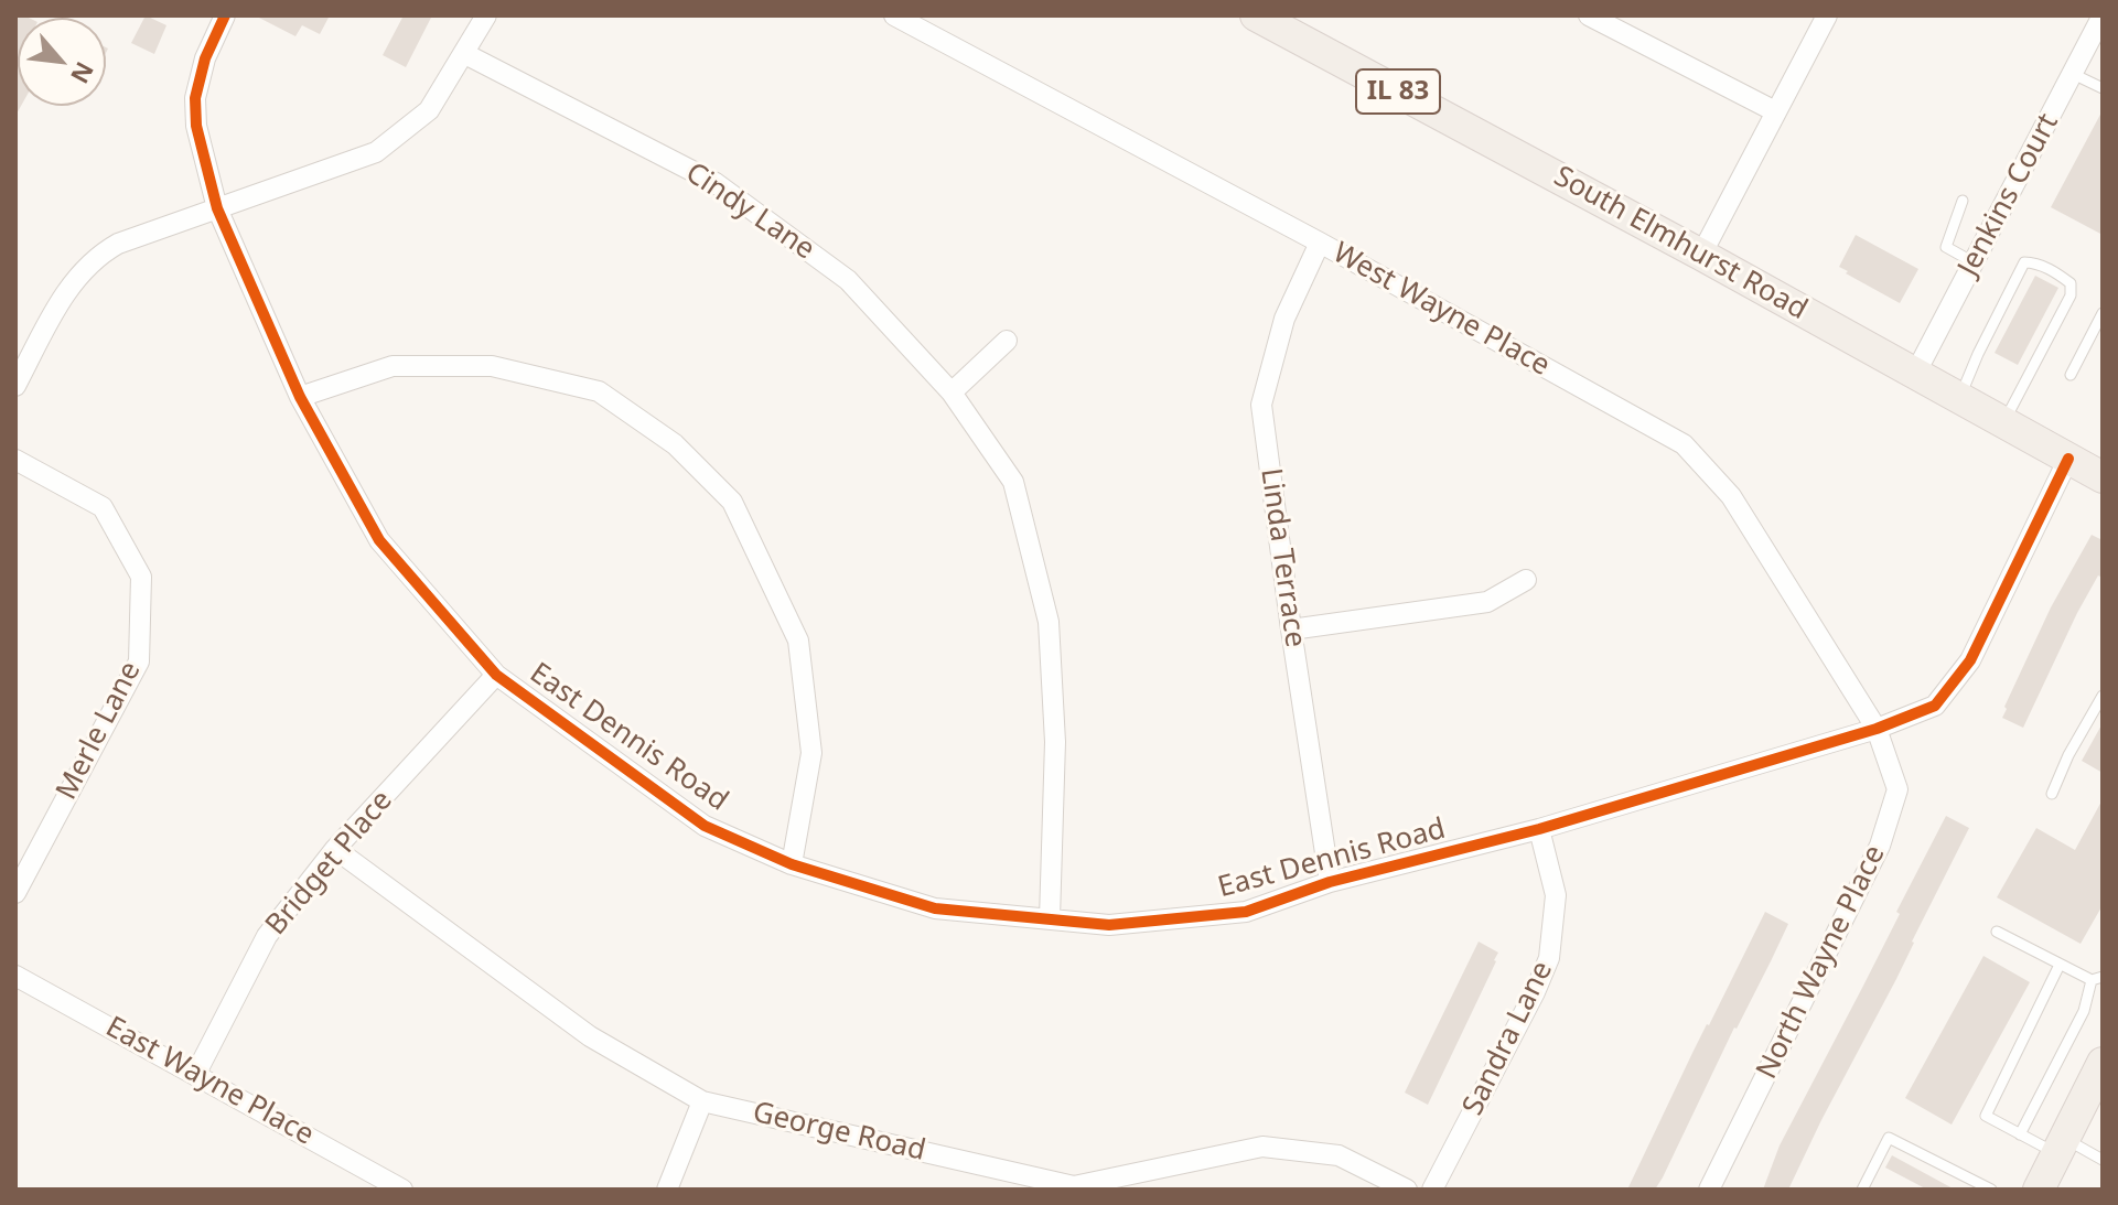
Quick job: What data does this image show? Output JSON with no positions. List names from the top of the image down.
{
  "streets": {
    "main road": ["IL 83", "South Elmhurst Road"],
    "street": [
      "Jenkins Court",
      "Cindy Lane",
      "West Wayne Place",
      "Linda Terrace",
      "Merle Lane",
      "East Dennis Road",
      "Bridget Place",
      "North Wayne Place",
      "Sandra Lane",
      "East Wayne Place",
      "George Road"
    ]
  },
  "crossings": [
    ["Jenkins Court", "South Elmhurst Road"],
    ["Cindy Lane", "East Dennis Road"],
    ["South Elmhurst Road", "East Dennis Road"],
    ["West Wayne Place", "Linda Terrace"],
    ["West Wayne Place", "East Dennis Road"],
    ["West Wayne Place", "North Wayne Place"],
    ["Linda Terrace", "East Dennis Road"],
    ["East Dennis Road", "Bridget Place"],
    ["East Dennis Road", "North Wayne Place"],
    ["East Dennis Road", "Sandra Lane"],
    ["Bridget Place", "East Wayne Place"],
    ["Bridget Place", "George Road"]
  ],
  "north": "bottom right"
}
